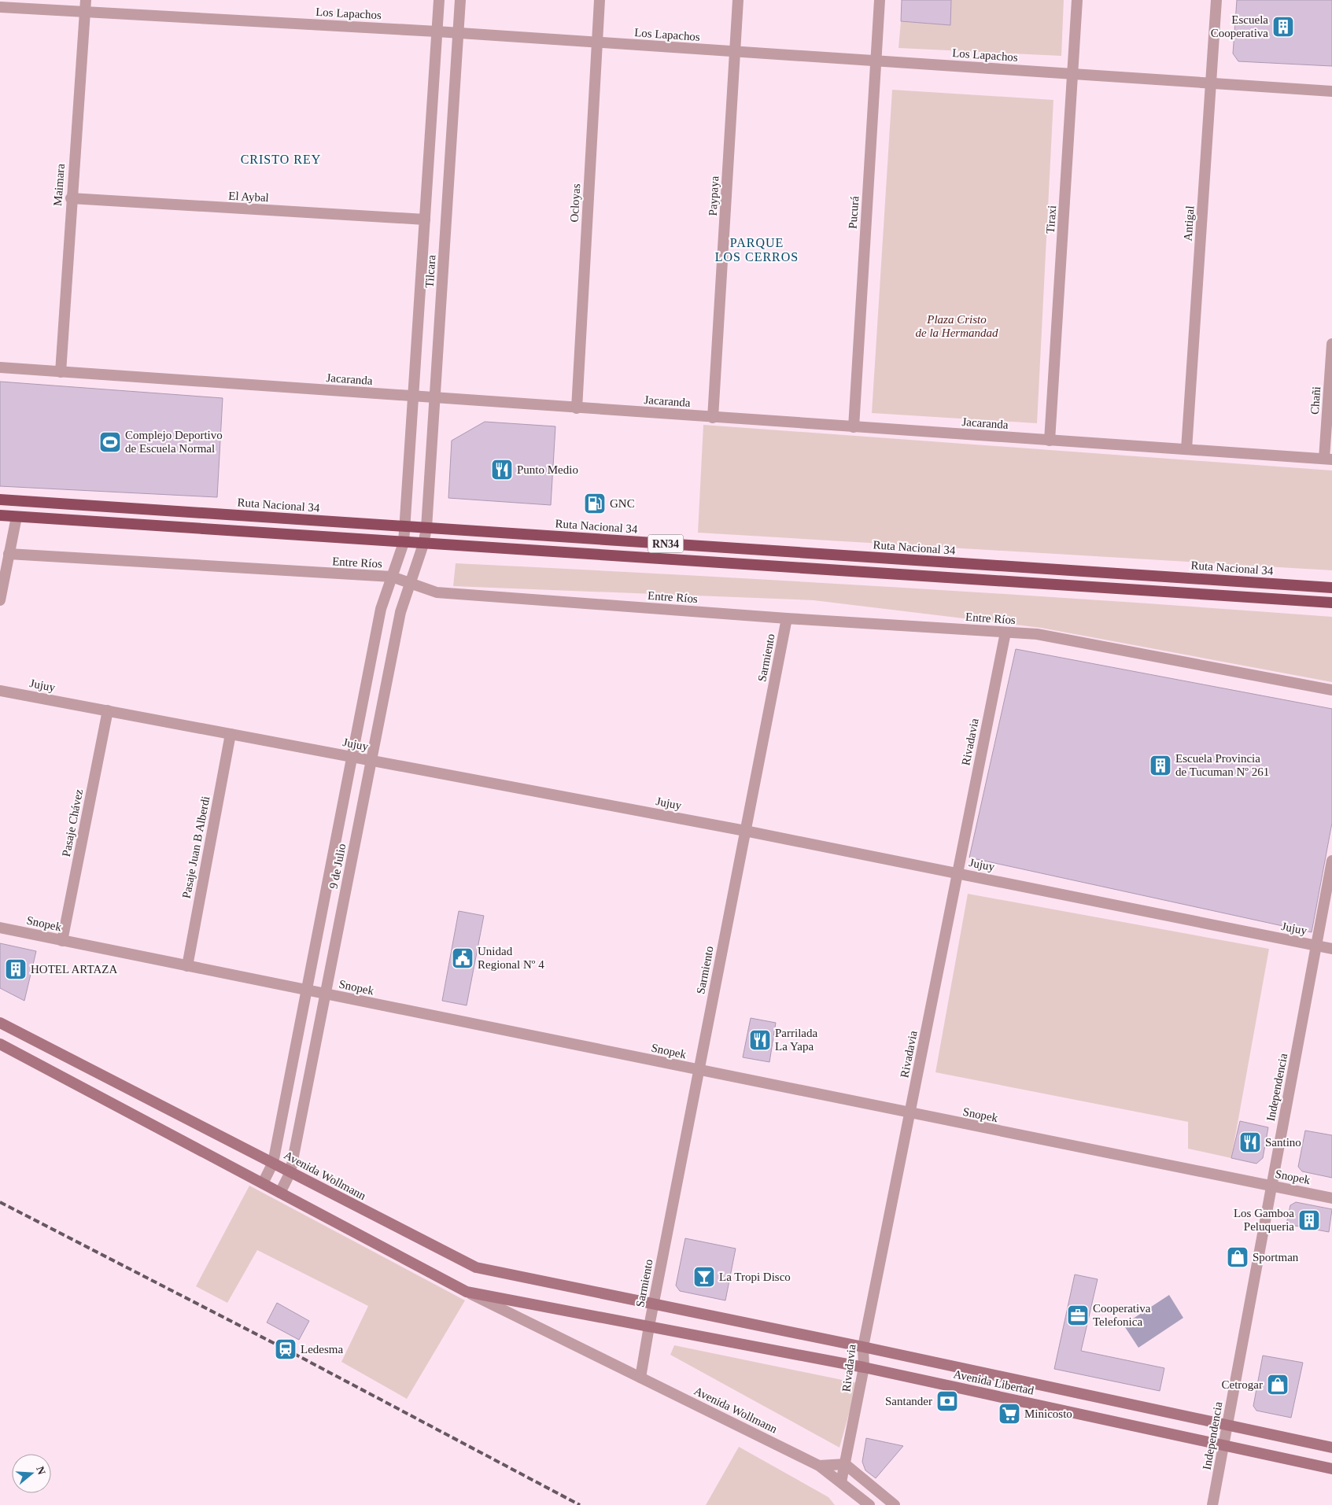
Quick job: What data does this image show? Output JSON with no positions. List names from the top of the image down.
{
  "streets": {
    "highway": ["Ruta Nacional 34", "RN34"],
    "main road": ["Avenida Wollmann", "Avenida Libertad"],
    "street": [
      "Los Lapachos",
      "Maimara",
      "Paypaya",
      "El Aybal",
      "Ocloyas",
      "Pucurá",
      "Tiraxi",
      "Antigal",
      "Tilcara",
      "Jacaranda",
      "Chañi",
      "Entre Ríos",
      "Sarmiento",
      "Jujuy",
      "Rivadavia",
      "Pasaje Chávez",
      "Pasaje Juan B Alberdi",
      "9 de Julio",
      "Snopek",
      "Independencia"
    ]
  },
  "crossings": [
    ["Los Lapachos", "Maimara"],
    ["Los Lapachos", "Paypaya"],
    ["Los Lapachos", "Ocloyas"],
    ["Los Lapachos", "Pucurá"],
    ["Los Lapachos", "Tiraxi"],
    ["Los Lapachos", "Antigal"],
    ["Los Lapachos", "Tilcara"],
    ["Maimara", "El Aybal"],
    ["Maimara", "Jacaranda"],
    ["Paypaya", "Jacaranda"],
    ["El Aybal", "Tilcara"],
    ["Ocloyas", "Jacaranda"],
    ["Pucurá", "Jacaranda"],
    ["Tiraxi", "Jacaranda"],
    ["Antigal", "Jacaranda"],
    ["Tilcara", "Jacaranda"],
    ["Tilcara", "Ruta Nacional 34"],
    ["Tilcara", "RN34"],
    ["Tilcara", "9 de Julio"],
    ["Jacaranda", "Chañi"],
    ["RN34", "9 de Julio"],
    ["Entre Ríos", "Sarmiento"],
    ["Entre Ríos", "Rivadavia"],
    ["Entre Ríos", "9 de Julio"],
    ["Sarmiento", "Jujuy"],
    ["Sarmiento", "Snopek"],
    ["Sarmiento", "Avenida Wollmann"],
    ["Sarmiento", "Avenida Libertad"],
    ["Jujuy", "Rivadavia"],
    ["Jujuy", "Pasaje Chávez"],
    ["Jujuy", "Pasaje Juan B Alberdi"],
    ["Jujuy", "9 de Julio"],
    ["Jujuy", "Independencia"],
    ["Rivadavia", "Snopek"],
    ["Rivadavia", "Avenida Wollmann"],
    ["Rivadavia", "Avenida Libertad"],
    ["Pasaje Chávez", "Snopek"],
    ["Pasaje Juan B Alberdi", "Snopek"],
    ["9 de Julio", "Snopek"],
    ["9 de Julio", "Avenida Wollmann"],
    ["Snopek", "Independencia"],
    ["Independencia", "Avenida Libertad"],
    ["Avenida Wollmann", "Avenida Libertad"]
  ],
  "districts": ["CRISTO REY", "PARQUE LOS CERROS"],
  "parks": ["Plaza Cristo de la Hermandad"],
  "places": {
    "building": [
      "Escuela Cooperativa",
      "Escuela Provincia de Tucuman Nº 261",
      "HOTEL ARTAZA",
      "Los Gamboa Peluqueria"
    ],
    "sports": ["Complejo Deportivo de Escuela Normal"],
    "restaurant": ["Punto Medio", "Parrilada La Yapa", "Santino"],
    "fuel station": ["GNC"],
    "public building": ["Unidad Regional Nº 4"],
    "shop": ["Sportman", "Cetrogar"],
    "bar": ["La Tropi Disco"],
    "office": ["Cooperativa Telefonica"],
    "station": ["Ledesma"],
    "bank": ["Santander"],
    "supermarket": ["Minicosto"]
  },
  "north": "right"
}
